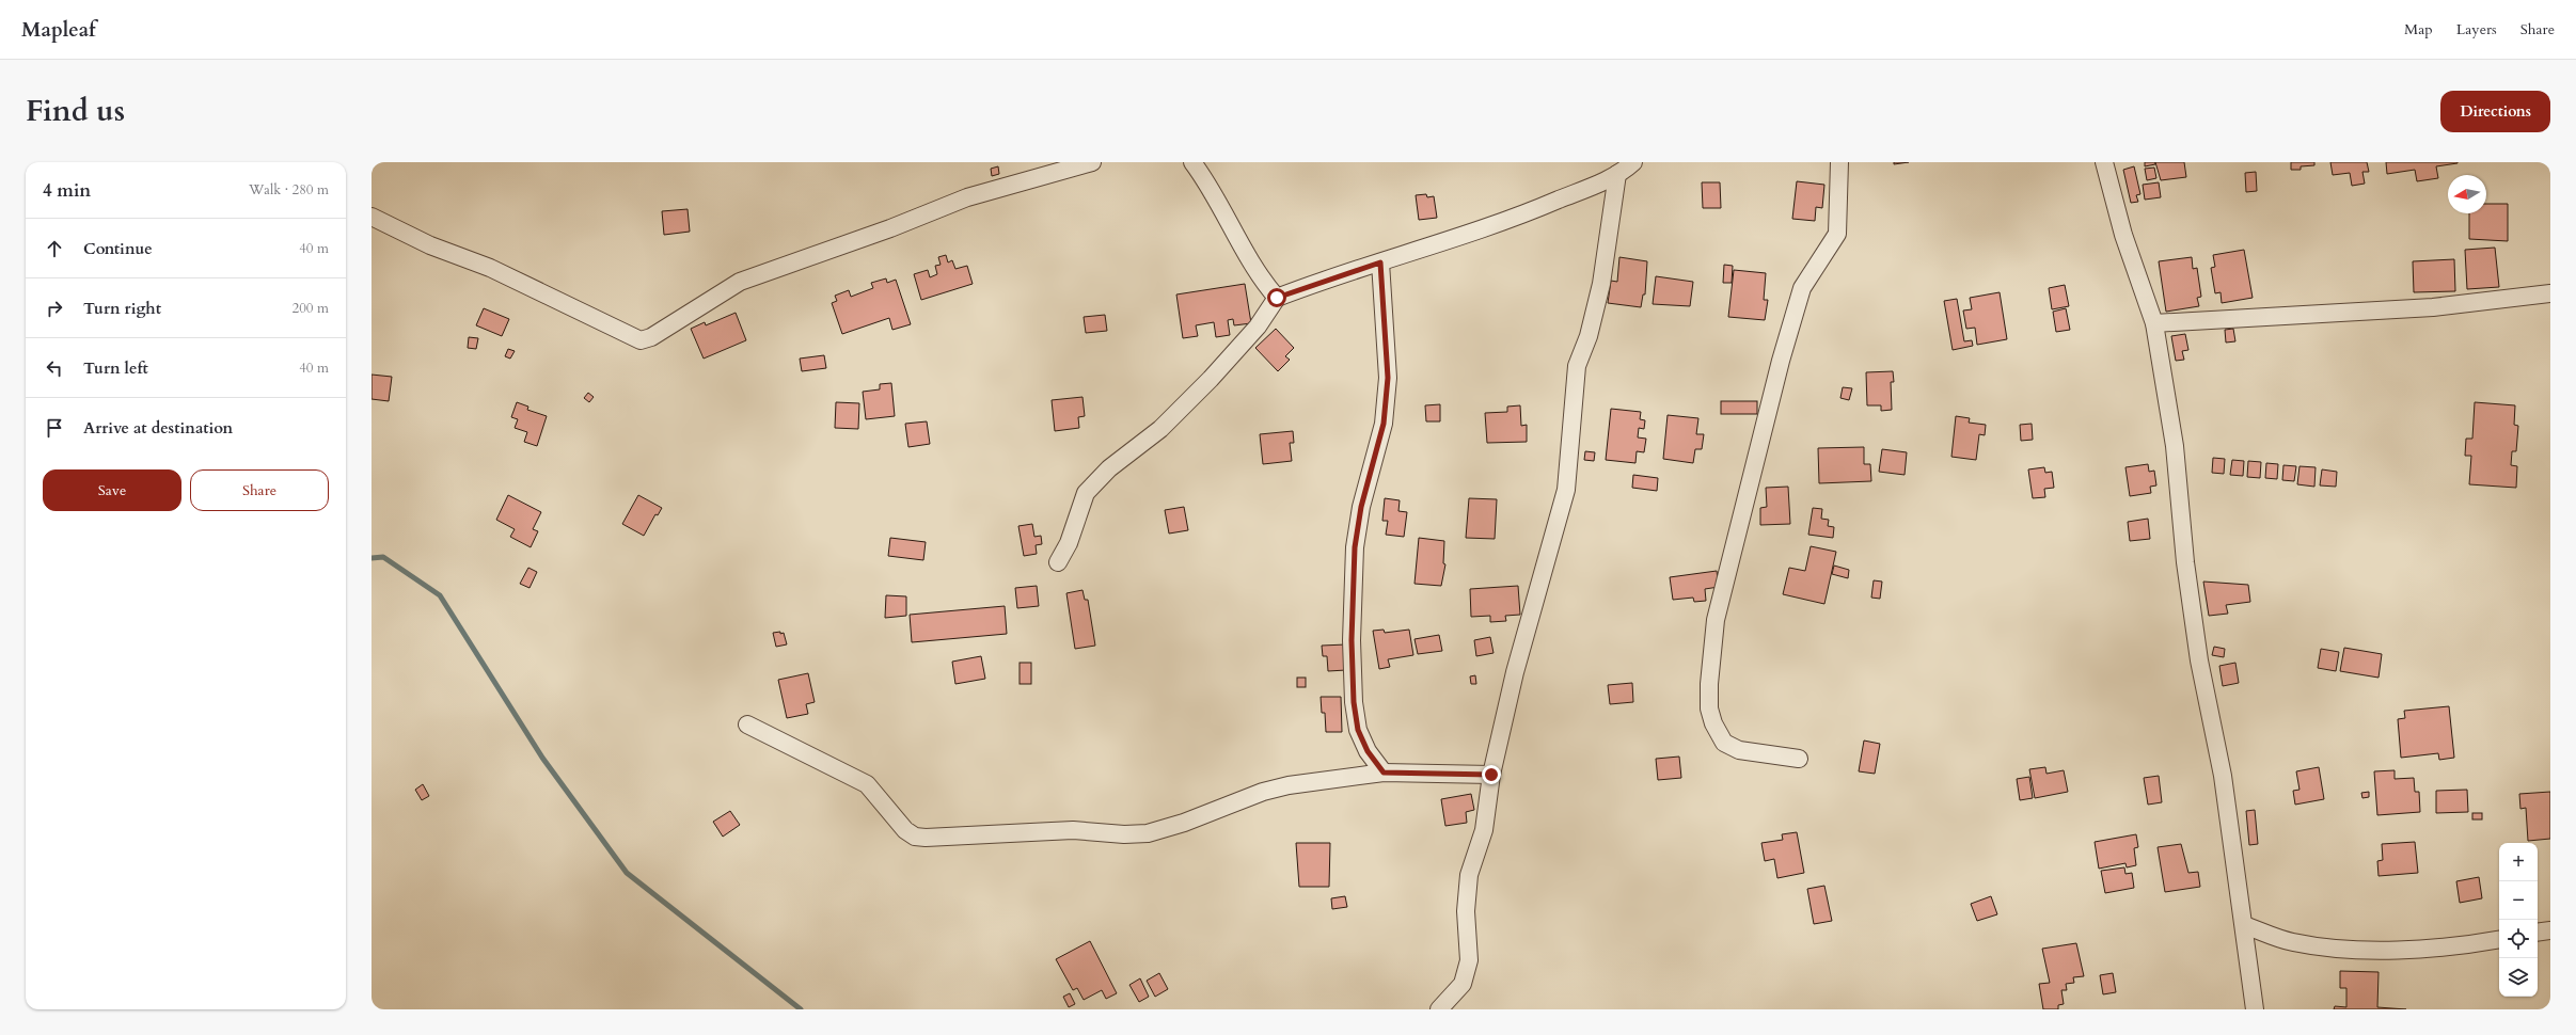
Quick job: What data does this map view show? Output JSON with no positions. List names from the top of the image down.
{
  "north": "left",
  "page": {
    "header": "Mapleaf",
    "nav": ["Map", "Layers", "Share"],
    "title": "Find us",
    "buttons": [
      "Directions",
      ["Save", "Share"]
    ],
    "heading": ["4 min", "Walk · 280 m"],
    "list": [
      ["Continue", "40 m"],
      ["Turn right", "200 m"],
      ["Turn left", "40 m"],
      "Arrive at destination"
    ],
    "map_buttons": ["+", "−"]
  }
}
